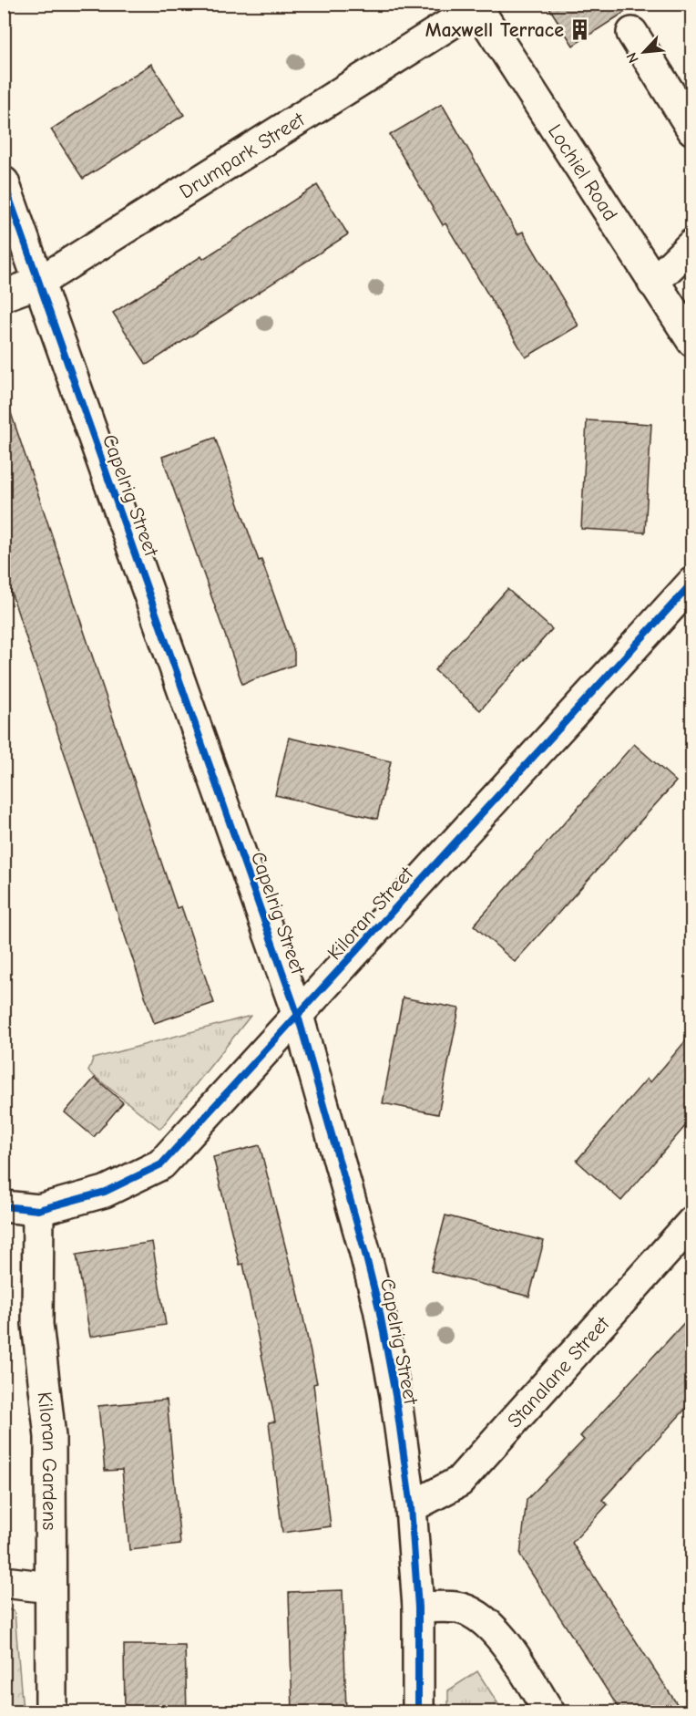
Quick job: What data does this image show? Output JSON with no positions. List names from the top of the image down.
{
  "streets": {
    "street": [
      "Drumpark Street",
      "Lochiel Road",
      "Capelrig Street",
      "Kiloran Street",
      "Stanalane Street",
      "Kiloran Gardens"
    ]
  },
  "crossings": [
    ["Drumpark Street", "Lochiel Road"],
    ["Drumpark Street", "Capelrig Street"],
    ["Capelrig Street", "Kiloran Street"],
    ["Capelrig Street", "Stanalane Street"],
    ["Kiloran Street", "Kiloran Gardens"]
  ],
  "places": {
    "building": ["Maxwell Terrace"]
  },
  "north": "bottom left"
}
